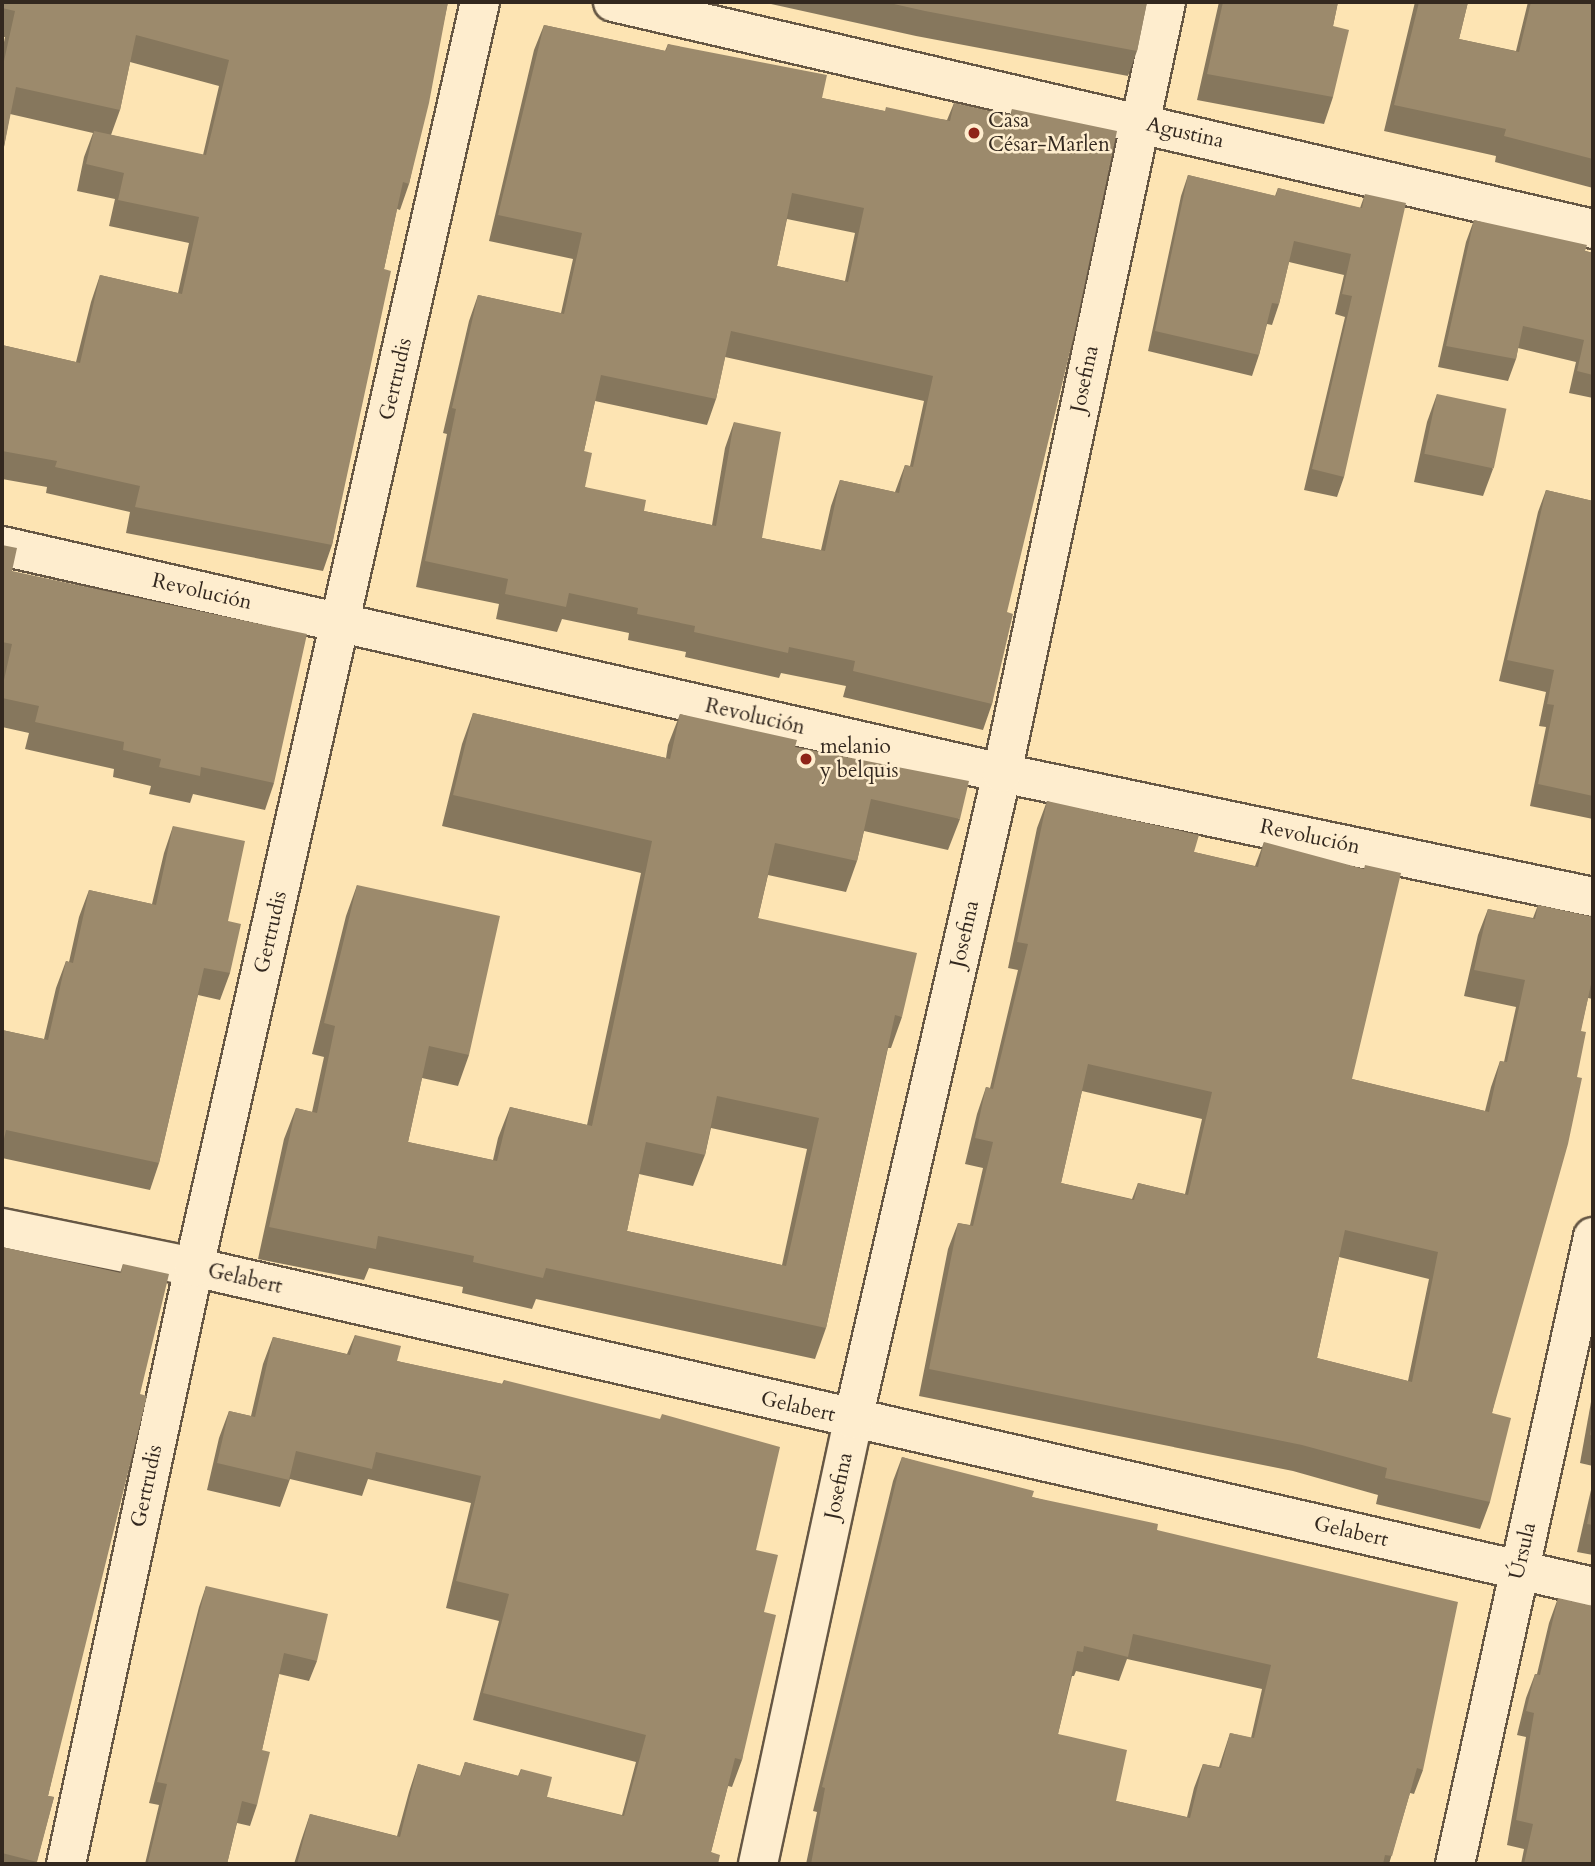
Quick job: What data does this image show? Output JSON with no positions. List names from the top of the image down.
{
  "streets": {
    "street": [
      "Agustina",
      "Gertrudis",
      "Josefina",
      "Revolución",
      "Gelabert",
      "Úrsula"
    ]
  },
  "crossings": [
    ["Agustina", "Josefina"],
    ["Gertrudis", "Revolución"],
    ["Gertrudis", "Gelabert"],
    ["Josefina", "Revolución"],
    ["Josefina", "Gelabert"],
    ["Gelabert", "Úrsula"]
  ],
  "places": ["Casa César-Marlen", "melanio y belquis"]
}
